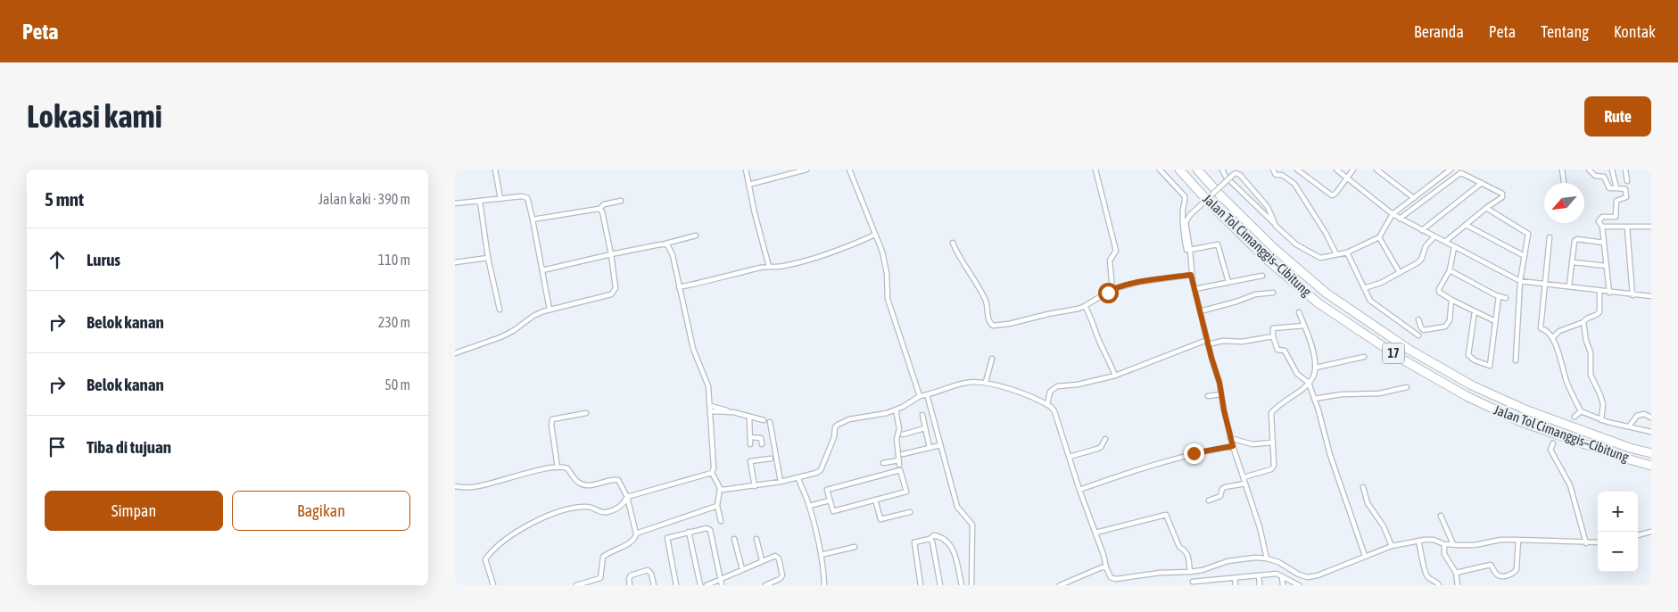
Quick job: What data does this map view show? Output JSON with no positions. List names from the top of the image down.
{
  "streets": {
    "highway": ["Jalan Tol Cimanggis–Cibitung", "17"]
  },
  "north": "bottom left",
  "page": {
    "header": "Peta",
    "nav": [
      "Beranda",
      "Peta",
      "Tentang",
      "Kontak"
    ],
    "buttons": [
      "Rute",
      ["Simpan", "Bagikan"]
    ],
    "title": "Lokasi kami",
    "heading": ["5 mnt", "Jalan kaki · 390 m"],
    "list": [
      ["Lurus", "110 m"],
      ["Belok kanan", "230 m"],
      ["Belok kanan", "50 m"],
      "Tiba di tujuan"
    ],
    "map_buttons": ["+", "−"]
  }
}
